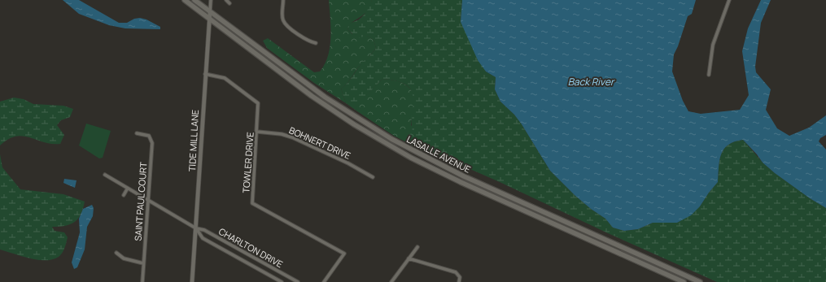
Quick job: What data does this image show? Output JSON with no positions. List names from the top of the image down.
{
  "streets": {
    "main road": ["LASALLE AVENUE"],
    "street": [
      "TIDE MILL LANE",
      "BOHNERT DRIVE",
      "TOWLER DRIVE",
      "SAINT PAUL COURT",
      "CHARLTON DRIVE"
    ]
  },
  "crossings": [
    ["TIDE MILL LANE", "LASALLE AVENUE"],
    ["TIDE MILL LANE", "TOWLER DRIVE"],
    ["TIDE MILL LANE", "CHARLTON DRIVE"],
    ["BOHNERT DRIVE", "TOWLER DRIVE"],
    ["SAINT PAUL COURT", "CHARLTON DRIVE"]
  ],
  "water": ["Back River"]
}
